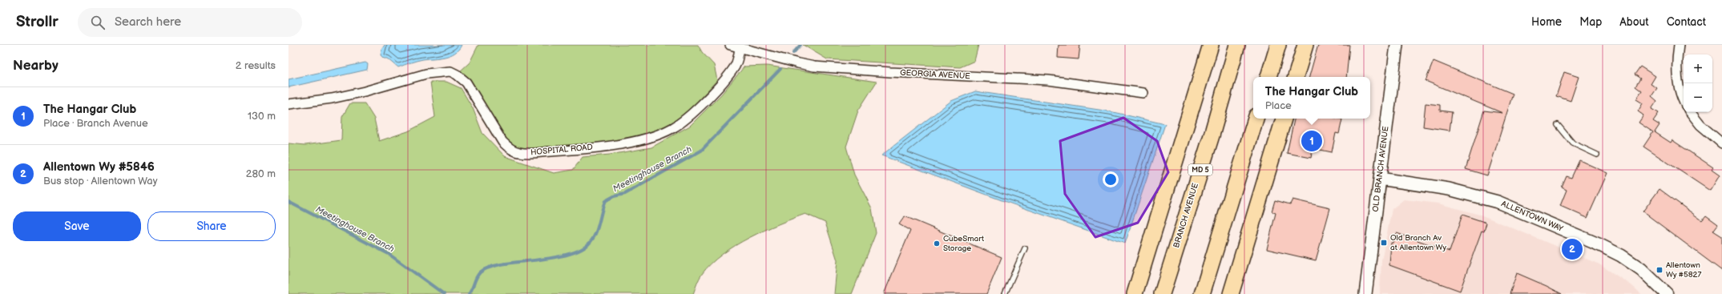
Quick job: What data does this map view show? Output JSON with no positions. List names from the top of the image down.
{
  "streets": {
    "highway": ["MD 5", "BRANCH AVENUE"],
    "street": [
      "GEORGIA AVENUE",
      "HOSPITAL ROAD",
      "OLD BRANCH AVENUE",
      "ALLENTOWN WAY"
    ]
  },
  "crossings": [
    ["GEORGIA AVENUE", "HOSPITAL ROAD"],
    ["OLD BRANCH AVENUE", "ALLENTOWN WAY"]
  ],
  "water": ["Meetinghouse Branch"],
  "places": {
    "transit": ["Old Branch Av at Allentown Wy", "Allentown Wy #5827"],
    "other": ["CubeSmart Storage"]
  },
  "page": {
    "header": "Strollr",
    "search": "Search here",
    "nav": [
      "Home",
      "Map",
      "About",
      "Contact"
    ],
    "heading": ["Nearby", "2 results"],
    "map_buttons": ["+", "−"],
    "popup": ["The Hangar Club", "Place"],
    "list": [
      {
        "mark": "1",
        "name": "The Hangar Club",
        "note": "Place · Branch Avenue",
        "value": "130 m"
      },
      {
        "mark": "2",
        "name": "Allentown Wy #5846",
        "note": "Bus stop · Allentown Way",
        "value": "280 m"
      }
    ],
    "pins": ["1", "2"],
    "buttons": ["Save", "Share"]
  }
}
